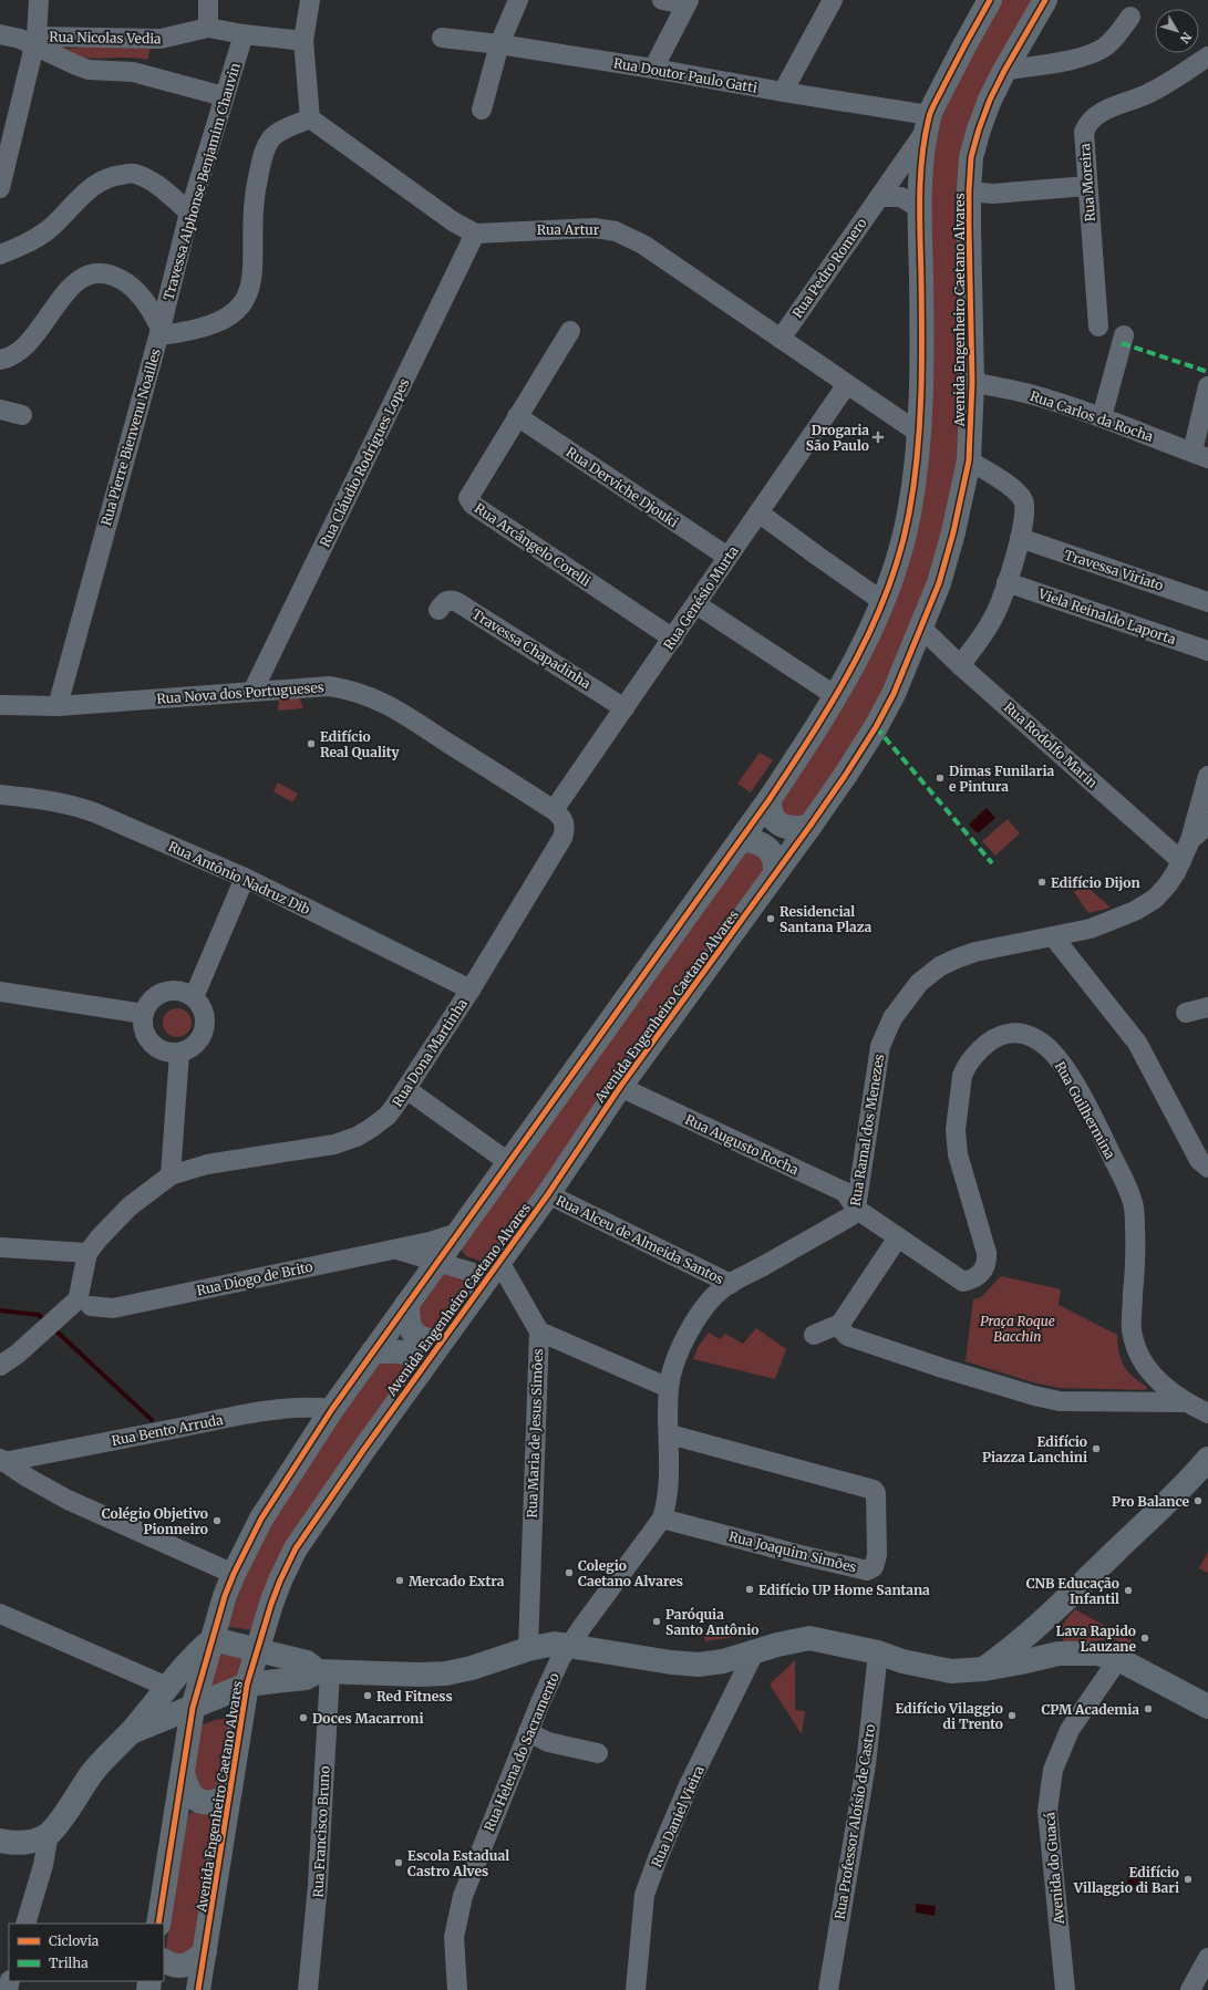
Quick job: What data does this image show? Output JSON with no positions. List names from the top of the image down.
{
  "streets": {
    "main road": ["Avenida Engenheiro Caetano Alvares"],
    "street": [
      "Rua Nicolas Vedia",
      "Rua Doutor Paulo Gatti",
      "Travessa Alphonse Benjamim Chauvin",
      "Rua Moreira",
      "Rua Artur",
      "Rua Pedro Romero",
      "Rua Carlos da Rocha",
      "Rua Pierre Bienvenu Noailles",
      "Rua Cláudio Rodrigues Lopes",
      "Rua Derviche Djouki",
      "Rua Arcângelo Corelli",
      "Travessa Viriato",
      "Rua Genésio Murta",
      "Viela Reinaldo Laporta",
      "Travessa Chapadinha",
      "Rua Nova dos Portugueses",
      "Rua Rodolfo Marin",
      "Rua Antônio Nadruz Dib",
      "Rua Dona Martinha",
      "Rua Guilhermina",
      "Rua Ramal dos Menezes",
      "Rua Augusto Rocha",
      "Rua Alceu de Almeida Santos",
      "Rua Diogo de Brito",
      "Rua Bento Arruda",
      "Rua Maria de Jesus Simões",
      "Rua Joaquim Simões",
      "Rua Helena do Sacramento",
      "Rua Daniel Vieira",
      "Rua Professor Aloísio de Castro",
      "Rua Francisco Bruno",
      "Avenida do Guacá"
    ]
  },
  "crossings": [
    ["Rua Nicolas Vedia", "Travessa Alphonse Benjamim Chauvin"],
    ["Rua Doutor Paulo Gatti", "Rua Pedro Romero"],
    ["Travessa Alphonse Benjamim Chauvin", "Rua Pierre Bienvenu Noailles"],
    ["Rua Artur", "Rua Pedro Romero"],
    ["Rua Artur", "Rua Cláudio Rodrigues Lopes"],
    ["Rua Artur", "Rua Genésio Murta"],
    ["Avenida Engenheiro Caetano Alvares", "Rua Carlos da Rocha"],
    ["Avenida Engenheiro Caetano Alvares", "Rua Rodolfo Marin"],
    ["Avenida Engenheiro Caetano Alvares", "Rua Augusto Rocha"],
    ["Avenida Engenheiro Caetano Alvares", "Rua Alceu de Almeida Santos"],
    ["Rua Pierre Bienvenu Noailles", "Rua Nova dos Portugueses"],
    ["Rua Cláudio Rodrigues Lopes", "Rua Nova dos Portugueses"],
    ["Rua Derviche Djouki", "Rua Arcângelo Corelli"],
    ["Rua Derviche Djouki", "Rua Genésio Murta"],
    ["Rua Arcângelo Corelli", "Rua Genésio Murta"],
    ["Rua Genésio Murta", "Travessa Chapadinha"],
    ["Rua Genésio Murta", "Rua Nova dos Portugueses"],
    ["Rua Genésio Murta", "Rua Dona Martinha"],
    ["Rua Nova dos Portugueses", "Rua Dona Martinha"],
    ["Rua Rodolfo Marin", "Rua Ramal dos Menezes"],
    ["Rua Antônio Nadruz Dib", "Rua Dona Martinha"],
    ["Rua Guilhermina", "Rua Ramal dos Menezes"],
    ["Rua Guilhermina", "Rua Augusto Rocha"],
    ["Rua Ramal dos Menezes", "Rua Augusto Rocha"],
    ["Rua Ramal dos Menezes", "Rua Alceu de Almeida Santos"],
    ["Rua Ramal dos Menezes", "Rua Maria de Jesus Simões"],
    ["Rua Ramal dos Menezes", "Rua Joaquim Simões"],
    ["Rua Ramal dos Menezes", "Rua Helena do Sacramento"]
  ],
  "parks": ["Praça Roque Bacchin"],
  "places": {
    "health": ["Drogaria São Paulo"],
    "other": [
      "Edifício Real Quality",
      "Dimas Funilaria e Pintura",
      "Edifício Dijon",
      "Residencial Santana Plaza",
      "Edifício Piazza Lanchini",
      "Pro Balance",
      "Colégio Objetivo Pionneiro",
      "Colegio Caetano Alvares",
      "Mercado Extra",
      "Edifício UP Home Santana",
      "CNB Educação Infantil",
      "Paróquia Santo Antônio",
      "Lava Rapido Lauzane",
      "Red Fitness",
      "CPM Academia",
      "Edifício Vilaggio di Trento",
      "Doces Macarroni",
      "Escola Estadual Castro Alves",
      "Edifício Villaggio di Bari"
    ]
  },
  "legend": ["Ciclovia", "Trilha"],
  "north": "bottom right"
}
